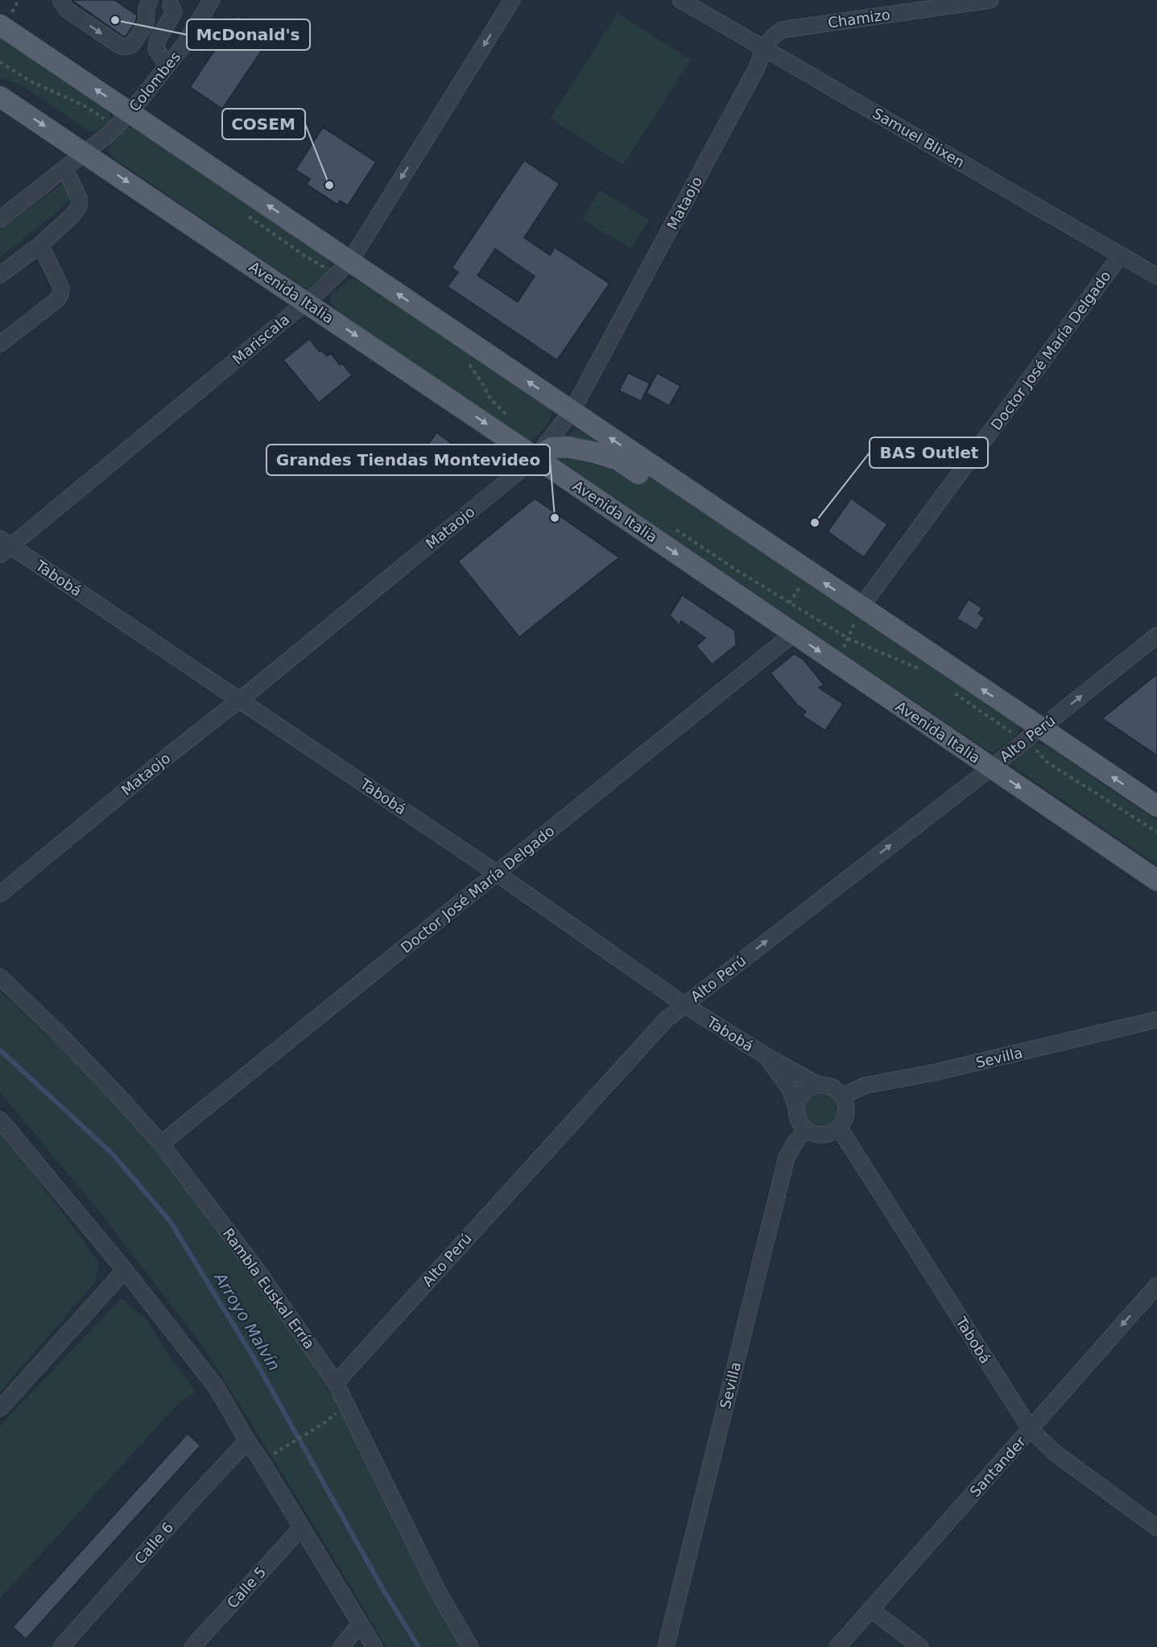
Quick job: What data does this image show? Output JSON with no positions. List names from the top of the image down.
{
  "streets": {
    "main road": ["Avenida Italia"],
    "street": [
      "Chamizo",
      "Colombes",
      "Samuel Blixen",
      "Mataojo",
      "Mariscala",
      "Doctor José María Delgado",
      "Tabobá",
      "Alto Perú",
      "Sevilla",
      "Rambla Euskal Erría",
      "Santander",
      "Calle 6",
      "Calle 5"
    ]
  },
  "crossings": [
    ["Chamizo", "Samuel Blixen"],
    ["Chamizo", "Mataojo"],
    ["Colombes", "Avenida Italia"],
    ["Samuel Blixen", "Mataojo"],
    ["Samuel Blixen", "Doctor José María Delgado"],
    ["Mataojo", "Avenida Italia"],
    ["Mataojo", "Tabobá"],
    ["Avenida Italia", "Mariscala"],
    ["Avenida Italia", "Doctor José María Delgado"],
    ["Avenida Italia", "Alto Perú"],
    ["Mariscala", "Tabobá"],
    ["Doctor José María Delgado", "Tabobá"],
    ["Doctor José María Delgado", "Rambla Euskal Erría"],
    ["Tabobá", "Alto Perú"],
    ["Tabobá", "Sevilla"],
    ["Tabobá", "Santander"],
    ["Alto Perú", "Rambla Euskal Erría"]
  ],
  "one_way": ["Mariscala", "Alto Perú", "Santander"],
  "water": ["Arroyo Malvín"],
  "places": [
    "McDonald's",
    "COSEM",
    "Grandes Tiendas Montevideo",
    "BAS Outlet"
  ]
}
